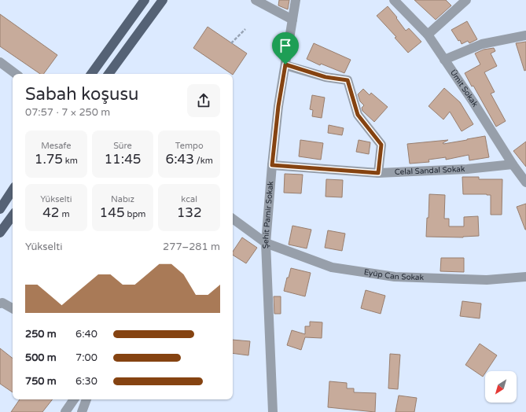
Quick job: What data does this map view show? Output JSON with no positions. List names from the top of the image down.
{
  "streets": {
    "street": [
      "Ümit Sokak",
      "Celal Sandal Sokak",
      "Şehit Pamir Sokak",
      "Eyüp Can Sokak"
    ]
  },
  "crossings": [
    ["Ümit Sokak", "Celal Sandal Sokak"],
    ["Celal Sandal Sokak", "Şehit Pamir Sokak"],
    ["Şehit Pamir Sokak", "Eyüp Can Sokak"]
  ],
  "north": "bottom left",
  "page": {
    "heading": ["Sabah koşusu", "07:57 · 7 × 250 m"],
    "stats": [
      ["Mesafe", "1.75 km"],
      ["Süre", "11:45"],
      ["Tempo", "6:43 /km"],
      ["Yükselti", "42 m"],
      ["Nabız", "145 bpm"],
      ["kcal", "132"]
    ],
    "chart": ["Yükselti", "277–281 m"],
    "list": [
      {
        "name": "250 m",
        "note": "6:40"
      },
      {
        "name": "500 m",
        "note": "7:00"
      },
      {
        "name": "750 m",
        "note": "6:30"
      }
    ]
  }
}
